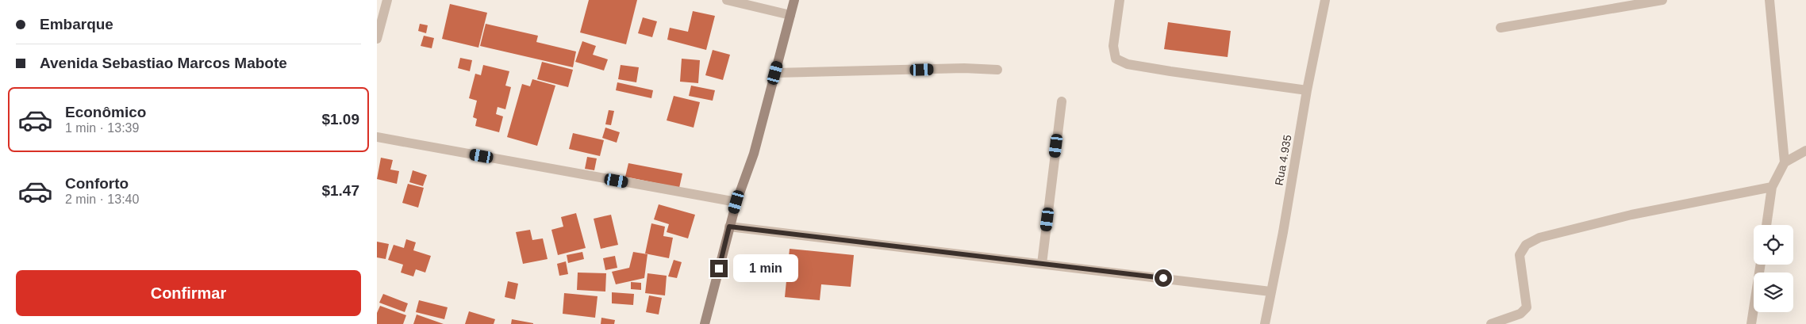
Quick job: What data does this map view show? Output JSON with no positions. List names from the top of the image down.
{
  "streets": {
    "street": ["Rua 4.935"]
  },
  "page": {
    "banner": ["Embarque", "Avenida Sebastiao Marcos Mabote"],
    "list": [
      {
        "name": "Econômico",
        "note": "1 min · 13:39",
        "value": "$1.09"
      },
      {
        "name": "Conforto",
        "note": "2 min · 13:40",
        "value": "$1.47"
      }
    ],
    "bubble": "1 min",
    "buttons": "Confirmar"
  }
}
